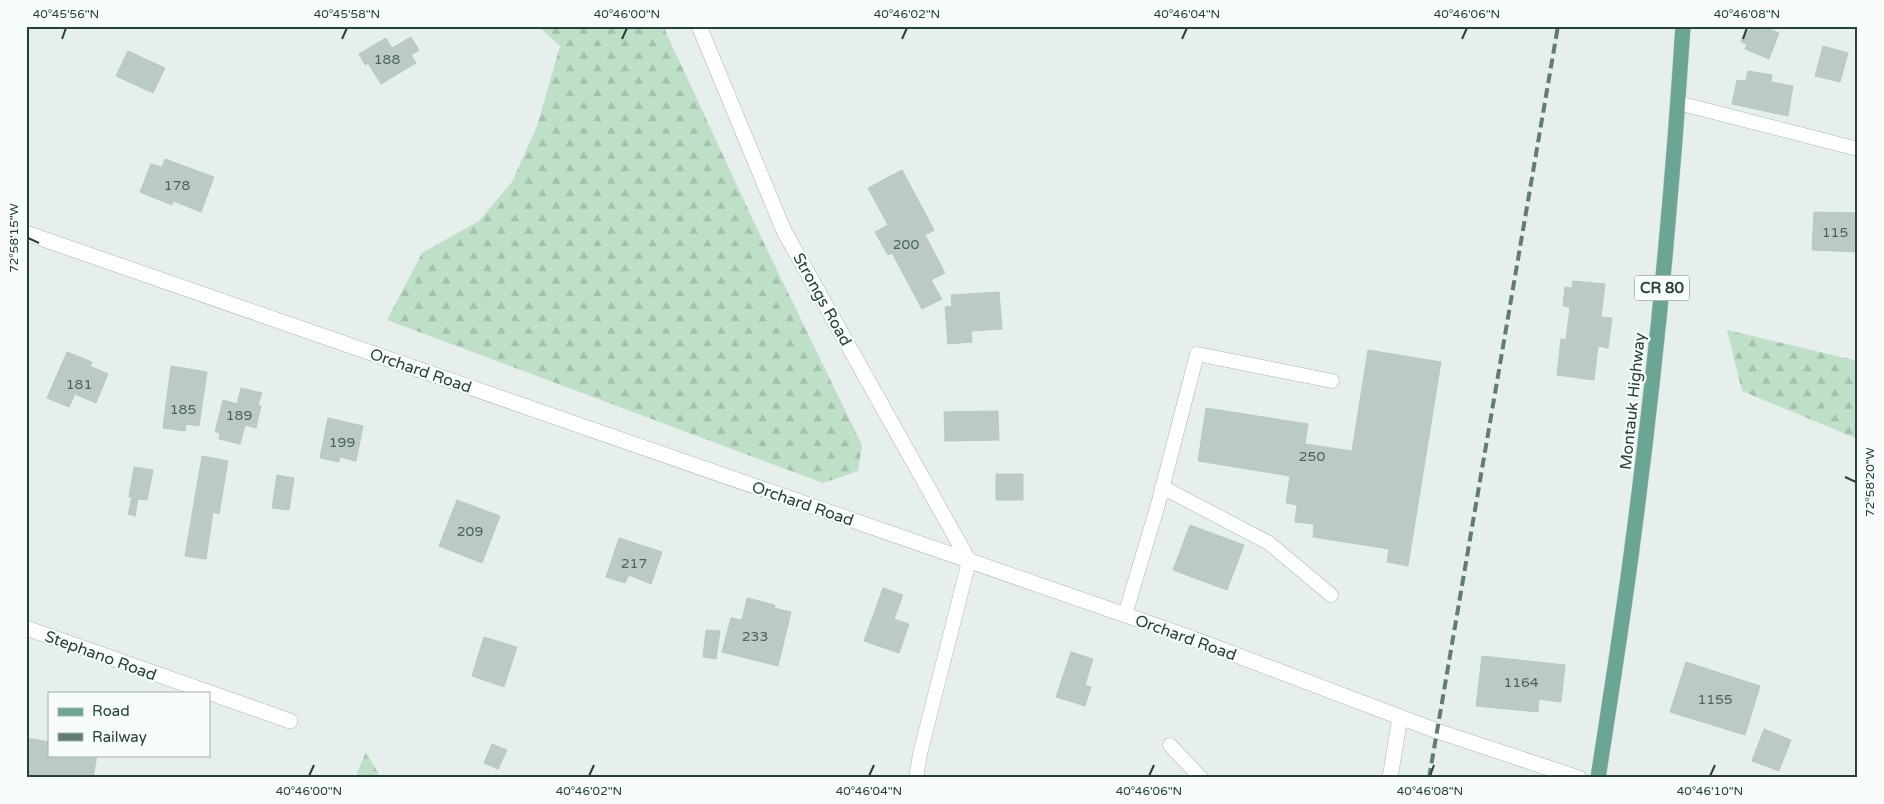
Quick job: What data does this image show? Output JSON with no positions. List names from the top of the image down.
{
  "streets": {
    "main road": ["CR 80", "Montauk Highway"],
    "street": ["Strongs Road", "Orchard Road", "Stephano Road"]
  },
  "crossings": [
    ["Strongs Road", "Orchard Road"]
  ],
  "house_numbers": [
    "188",
    "178",
    "115",
    "200",
    "181",
    "185",
    "189",
    "199",
    "250",
    "209",
    "217",
    "233",
    "1164",
    "1155"
  ],
  "legend": ["Road", "Railway"],
  "coordinates": [
    "40°45'56\"N",
    "40°45'58\"N",
    "40°46'00\"N",
    "40°46'02\"N",
    "40°46'04\"N",
    "40°46'06\"N",
    "40°46'08\"N",
    "72°58'15\"W",
    "72°58'20\"W",
    "40°46'10\"N"
  ]
}
